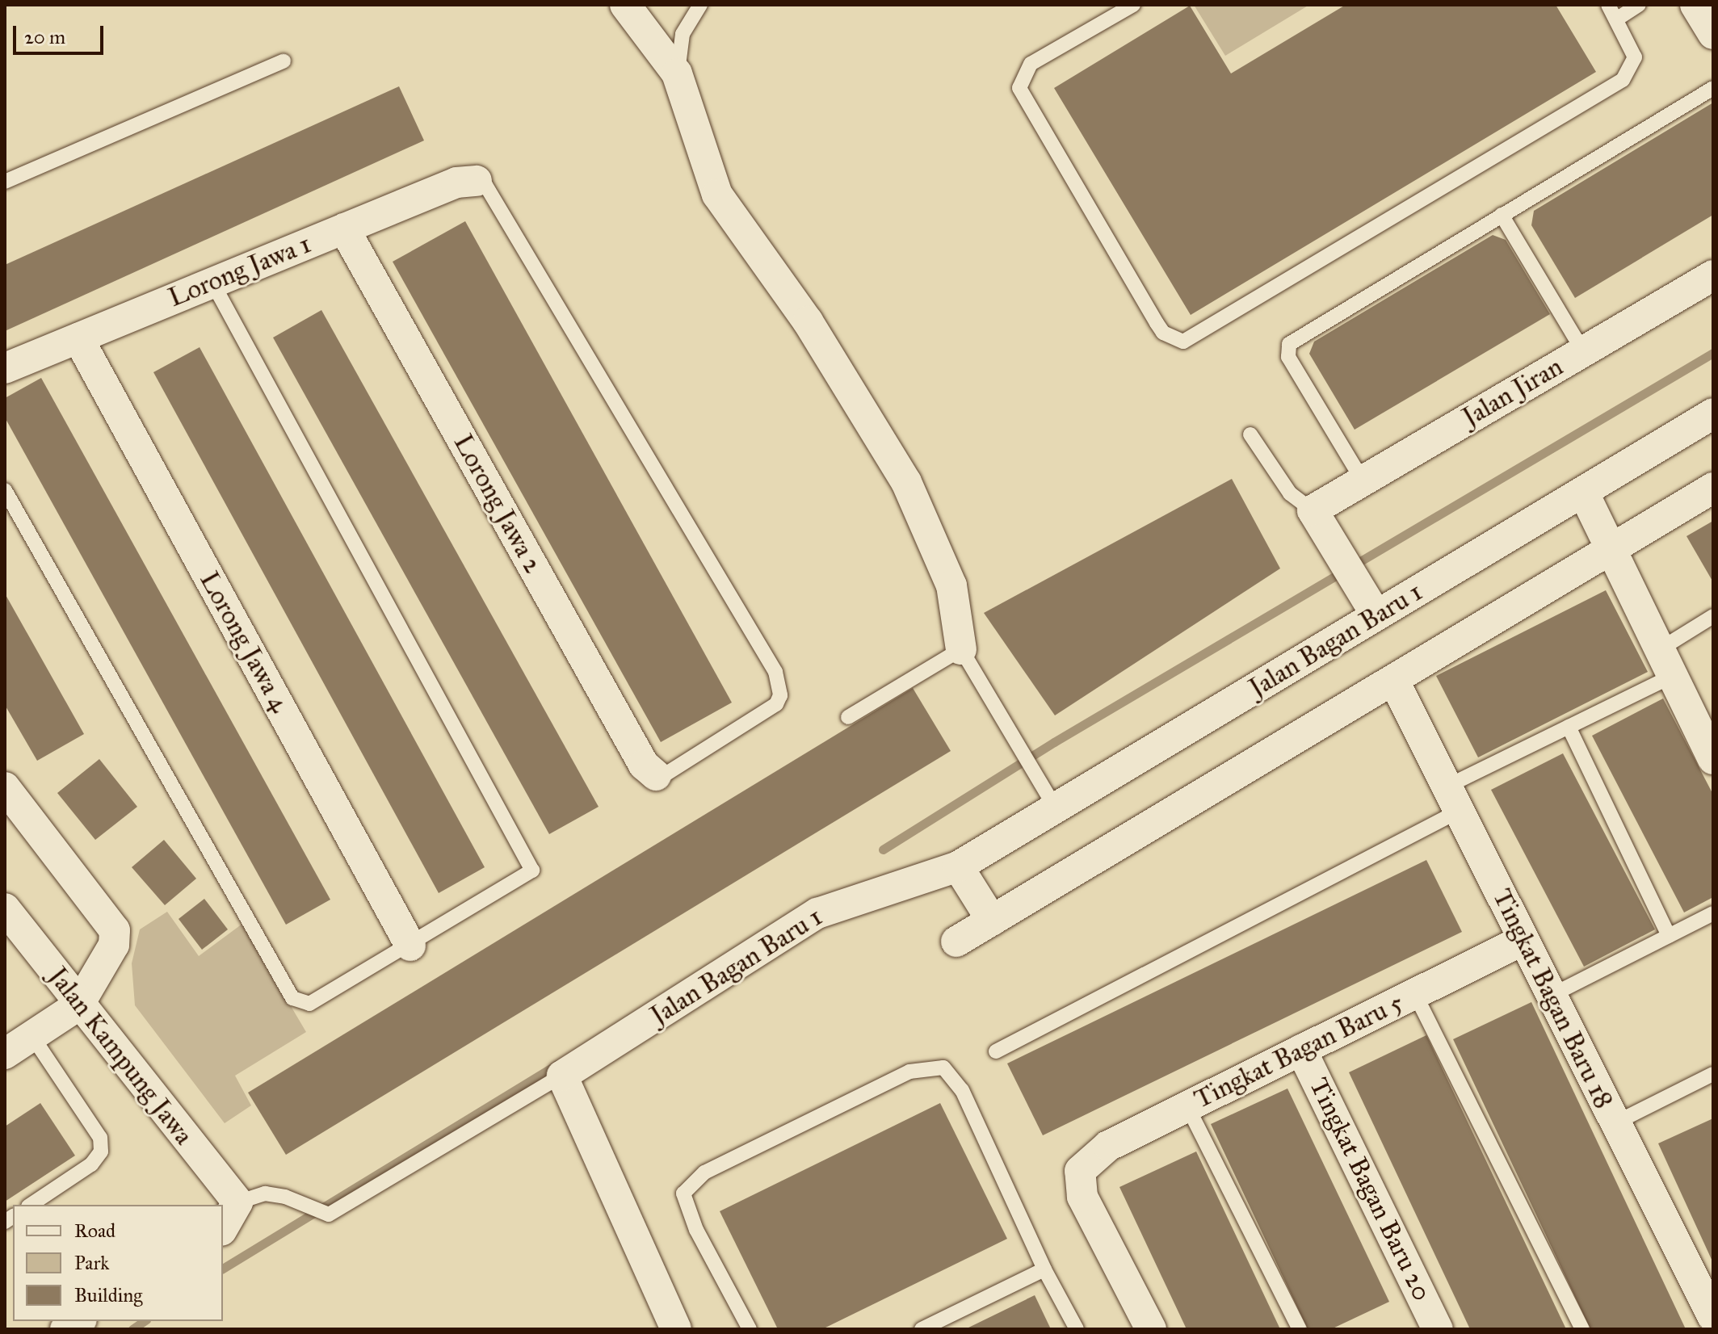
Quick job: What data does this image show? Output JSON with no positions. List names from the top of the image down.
{
  "streets": {
    "street": [
      "Lorong Jawa 1",
      "Jalan Jiran",
      "Lorong Jawa 2",
      "Jalan Bagan Baru 1",
      "Lorong Jawa 4",
      "Tingkat Bagan Baru 18",
      "Tingkat Bagan Baru 5",
      "Jalan Kampung Jawa",
      "Tingkat Bagan Baru 20"
    ]
  },
  "crossings": [
    ["Lorong Jawa 1", "Lorong Jawa 2"],
    ["Lorong Jawa 1", "Lorong Jawa 4"],
    ["Tingkat Bagan Baru 18", "Tingkat Bagan Baru 5"],
    ["Tingkat Bagan Baru 5", "Tingkat Bagan Baru 20"]
  ],
  "legend": ["Road", "Park", "Building"],
  "scale_bar": "20 m"
}
